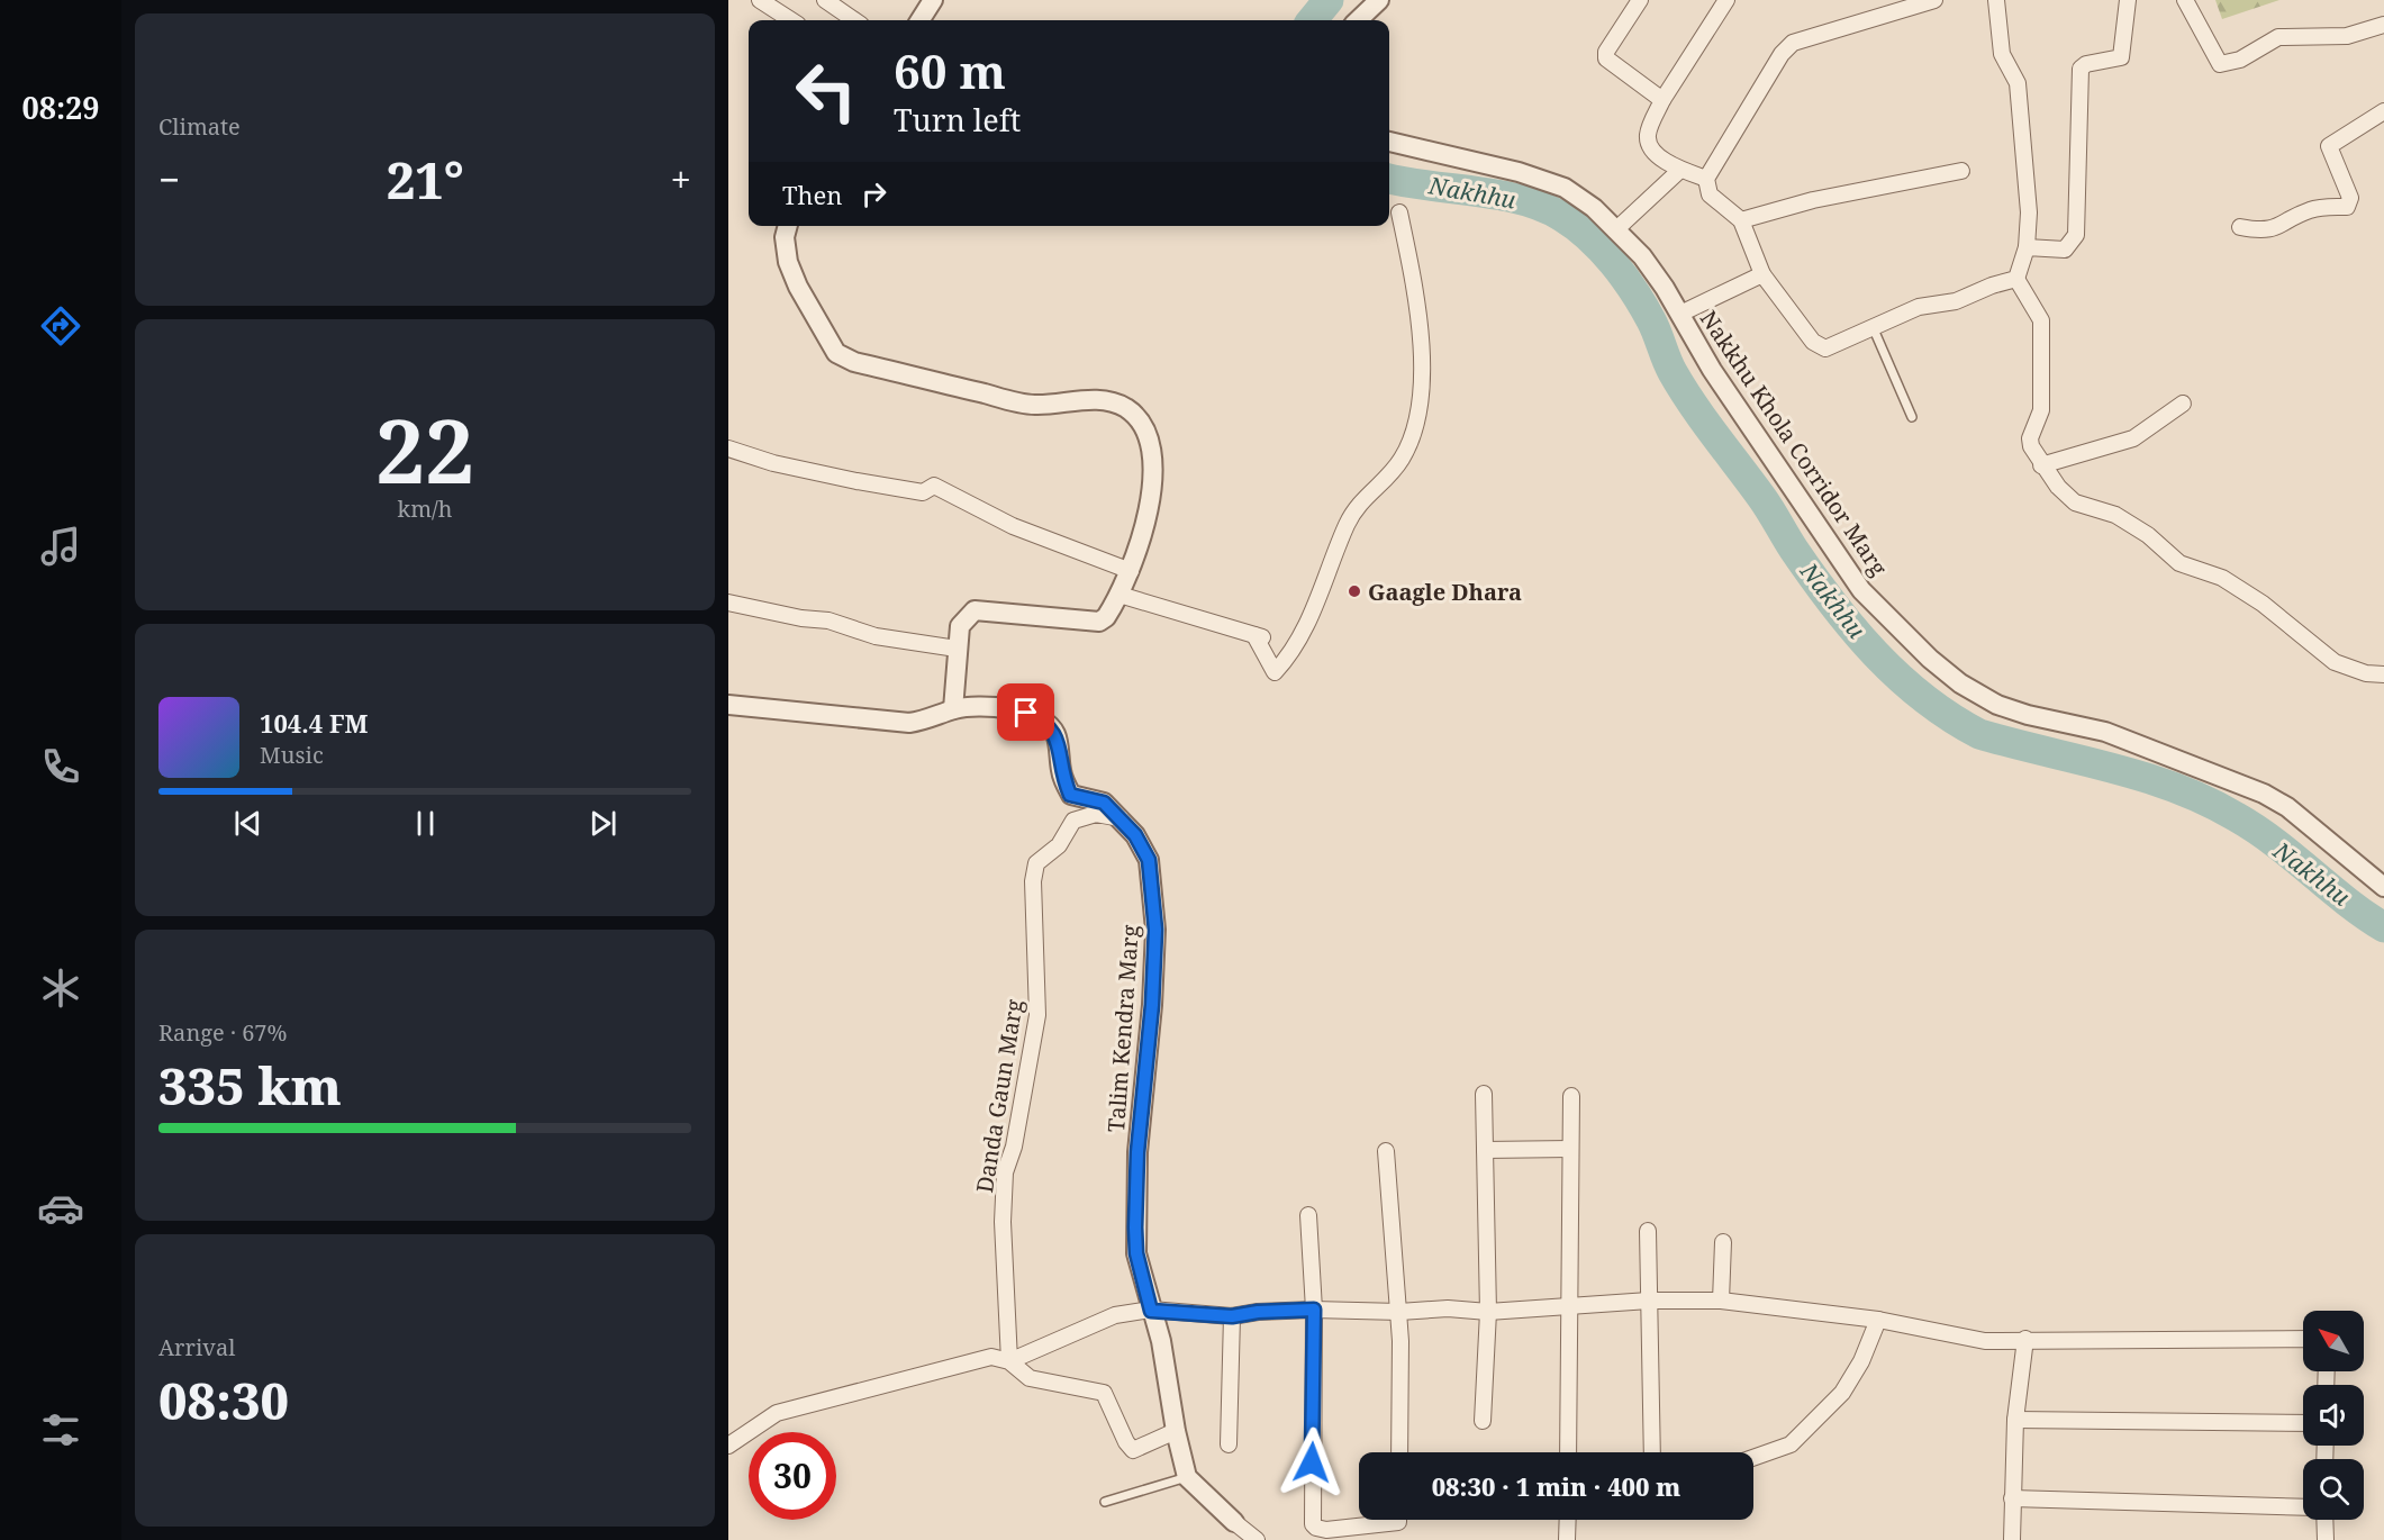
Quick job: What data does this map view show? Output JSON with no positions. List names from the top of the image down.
{
  "streets": {
    "street": ["Nakkhu Khola Corridor Marg", "Talim Kendra Marg", "Danda Gaun Marg"]
  },
  "crossings": [
    ["Talim Kendra Marg", "Danda Gaun Marg"]
  ],
  "water": ["Nakhhu"],
  "places": ["Gaagle Dhara"],
  "north": "top left",
  "page": {
    "tabs": "08:29",
    "tile": [
      "Climate",
      ["22", "km/h"],
      ["Range · 67%", "335 km"],
      ["Arrival", "08:30"]
    ],
    "turn": ["60 m", "Turn left"],
    "heat": ["−", "21°", "+"],
    "then": "Then",
    "song": ["104.4 FM", "Music"],
    "limit": "30",
    "trip": "08:30 · 1 min · 400 m"
  }
}
